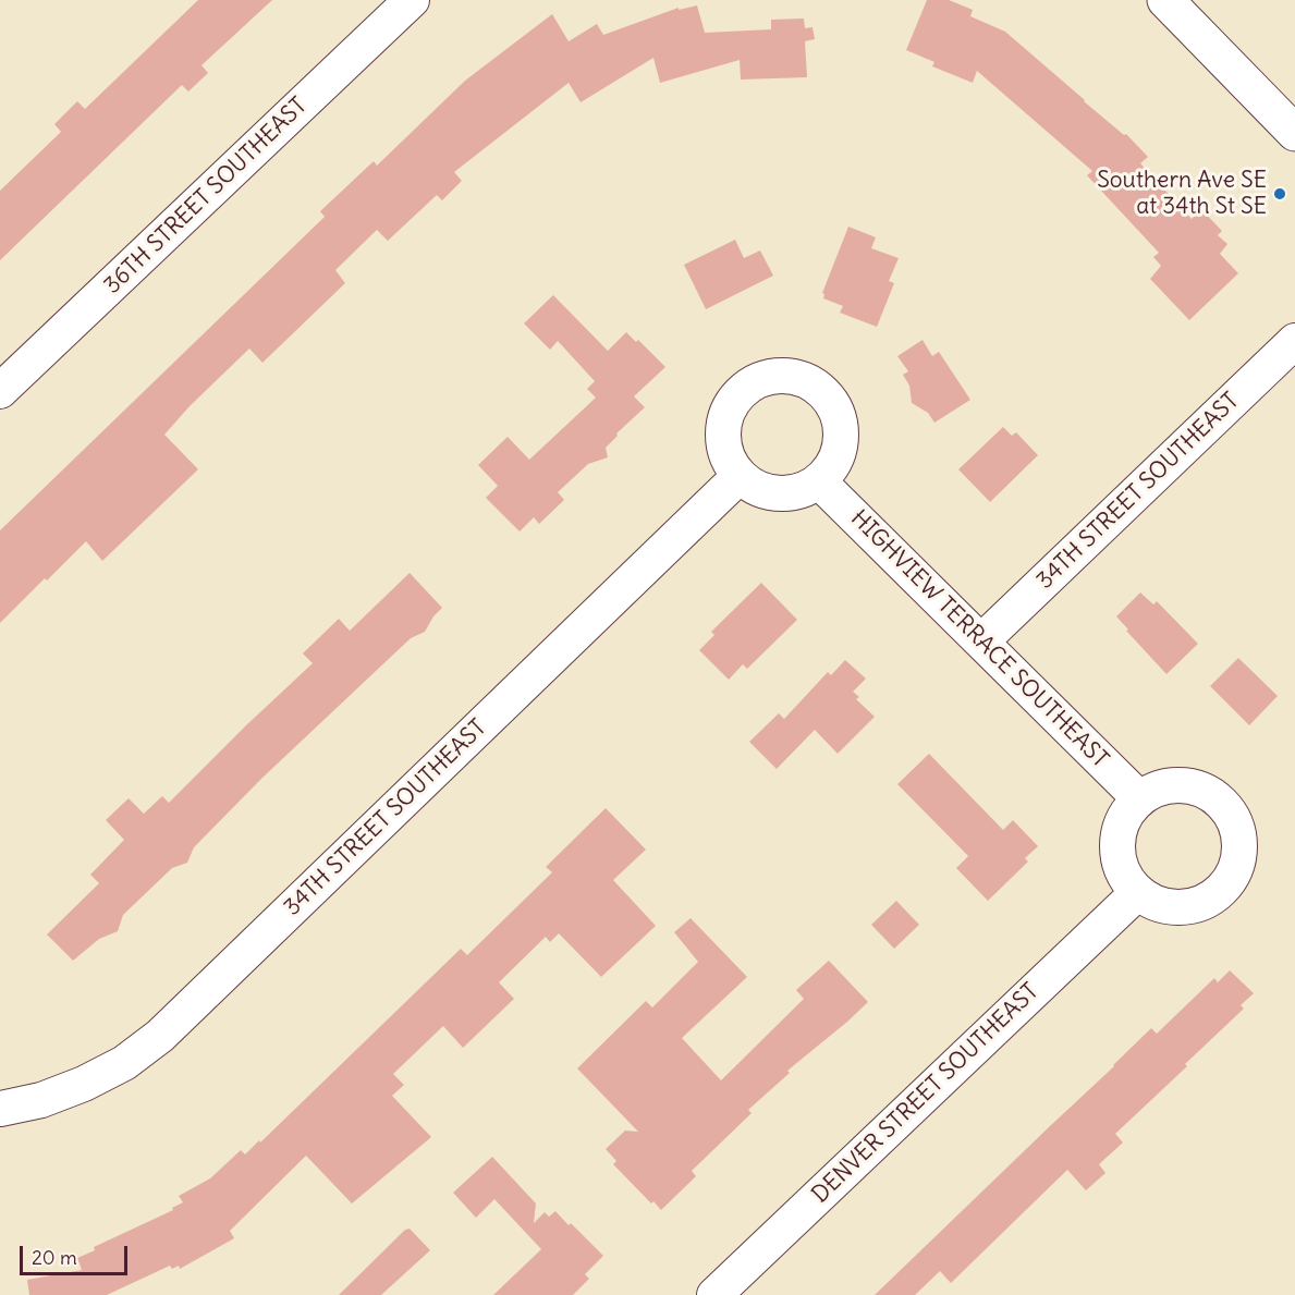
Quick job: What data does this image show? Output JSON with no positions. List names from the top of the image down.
{
  "streets": {
    "street": [
      "36TH STREET SOUTHEAST",
      "34TH STREET SOUTHEAST",
      "HIGHVIEW TERRACE SOUTHEAST",
      "DENVER STREET SOUTHEAST"
    ]
  },
  "crossings": [
    ["34TH STREET SOUTHEAST", "HIGHVIEW TERRACE SOUTHEAST"],
    ["HIGHVIEW TERRACE SOUTHEAST", "DENVER STREET SOUTHEAST"]
  ],
  "places": ["Southern Ave SE at 34th St SE"],
  "scale_bar": "20 m"
}
